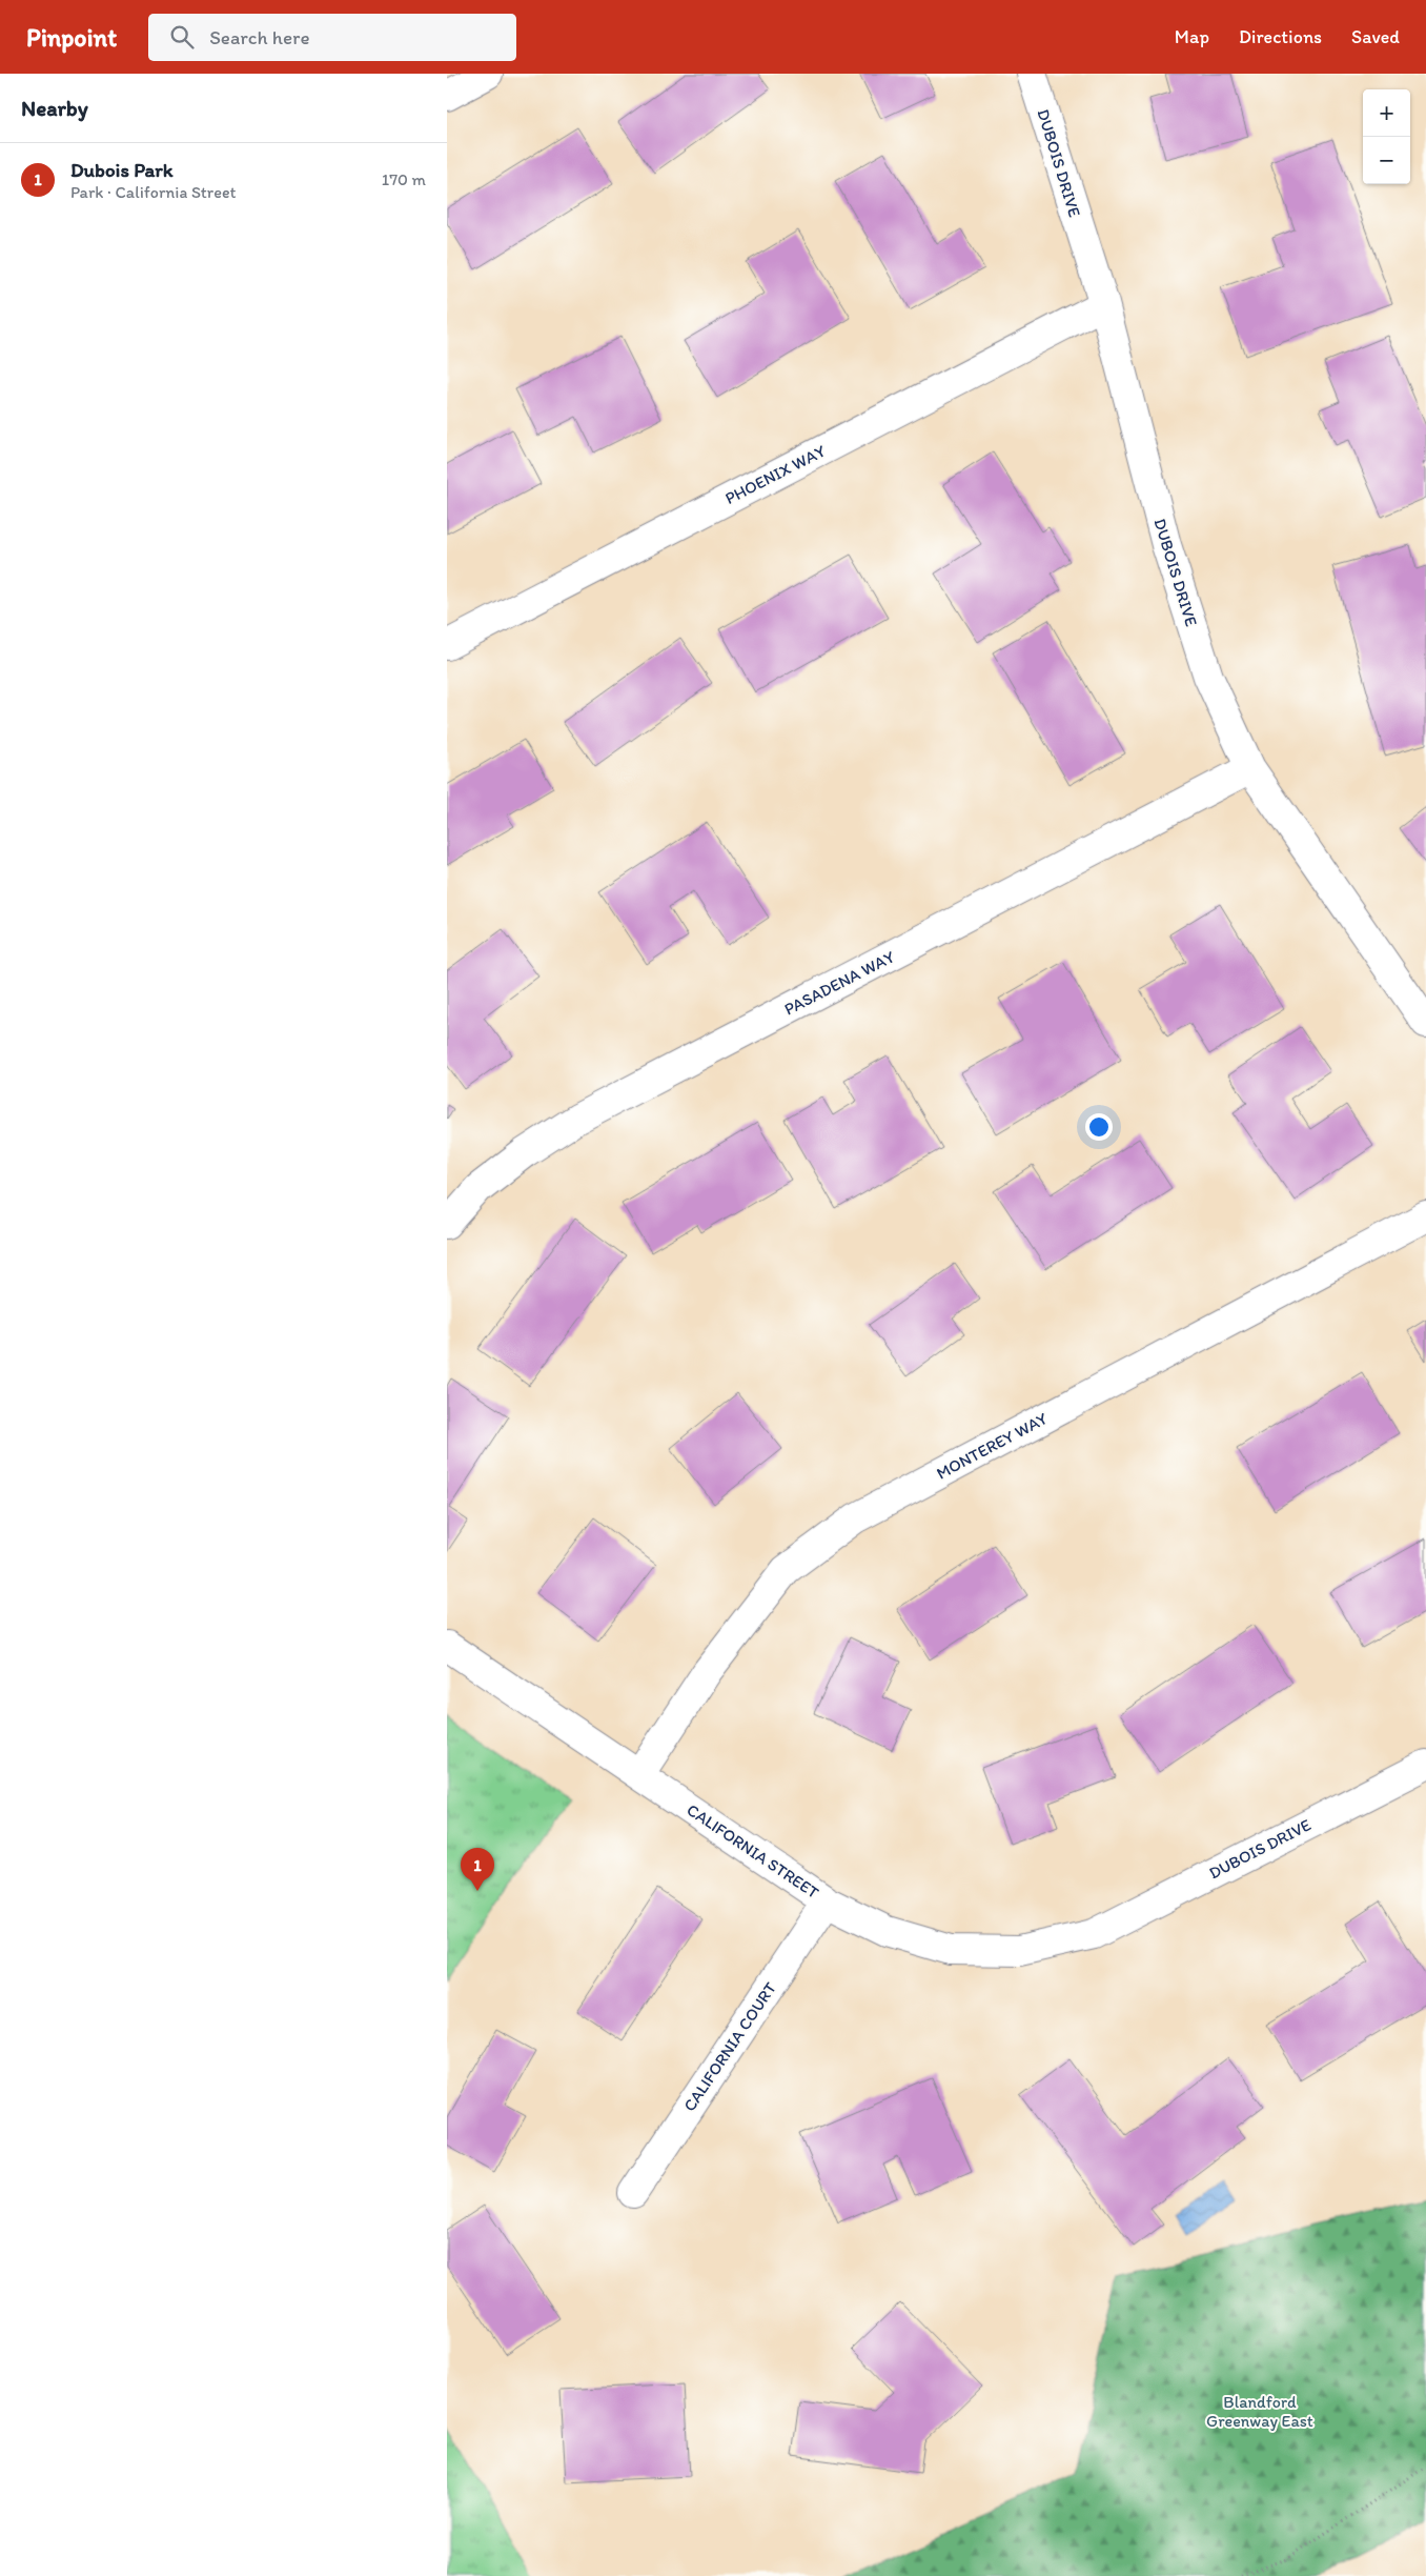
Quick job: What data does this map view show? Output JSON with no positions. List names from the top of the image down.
{
  "streets": {
    "street": [
      "DUBOIS DRIVE",
      "PHOENIX WAY",
      "PASADENA WAY",
      "MONTEREY WAY",
      "CALIFORNIA STREET",
      "CALIFORNIA COURT"
    ]
  },
  "crossings": [
    ["DUBOIS DRIVE", "PHOENIX WAY"],
    ["DUBOIS DRIVE", "PASADENA WAY"],
    ["DUBOIS DRIVE", "CALIFORNIA STREET"],
    ["MONTEREY WAY", "CALIFORNIA STREET"],
    ["CALIFORNIA STREET", "CALIFORNIA COURT"]
  ],
  "parks": ["Blandford Greenway East"],
  "page": {
    "header": "Pinpoint",
    "search": "Search here",
    "nav": ["Map", "Directions", "Saved"],
    "heading": "Nearby",
    "map_buttons": ["+", "−"],
    "list": [
      {
        "mark": "1",
        "name": "Dubois Park",
        "note": "Park · California Street",
        "value": "170 m"
      }
    ],
    "pins": "1"
  }
}
